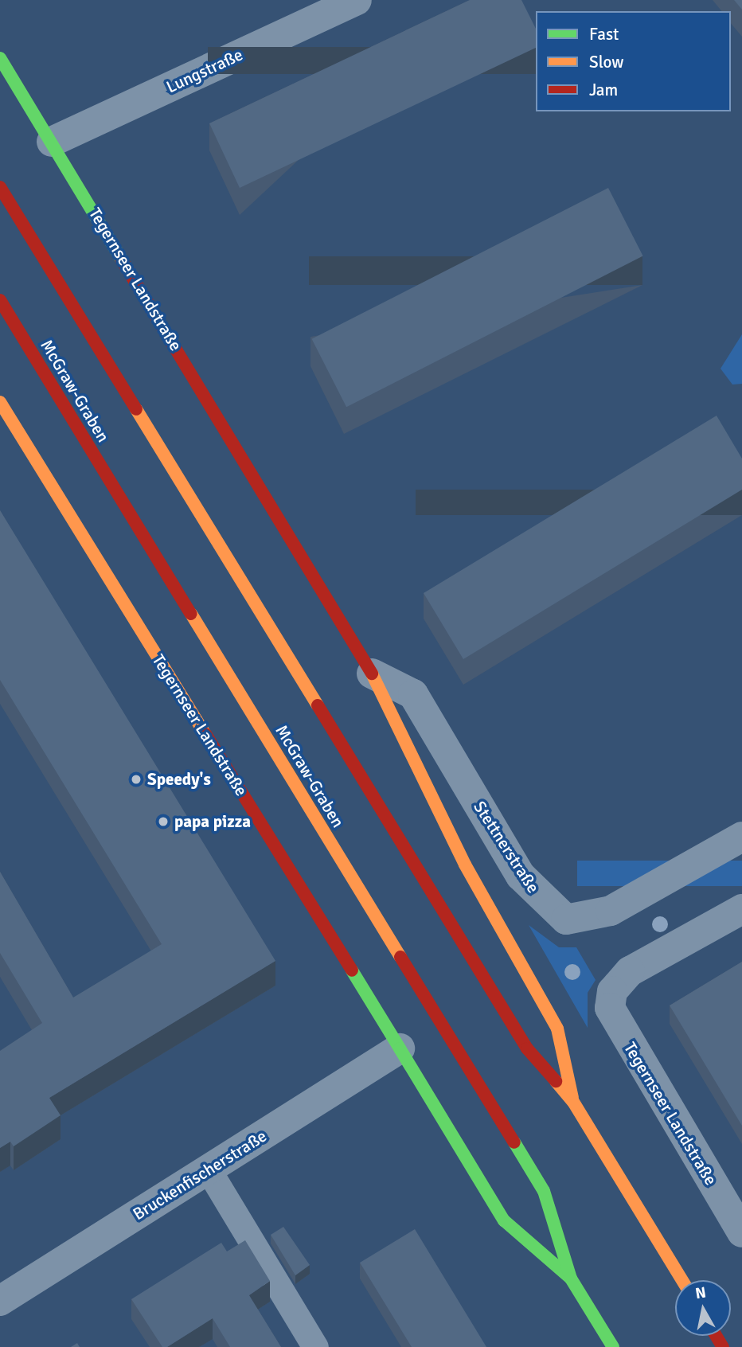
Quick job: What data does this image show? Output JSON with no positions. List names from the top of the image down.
{
  "streets": {
    "main road": ["Tegernseer Landstraße", "McGraw-Graben"],
    "street": ["Lungstraße", "Stettnerstraße", "Bruckenfischerstraße"]
  },
  "crossings": [
    ["Lungstraße", "Tegernseer Landstraße"],
    ["Tegernseer Landstraße", "McGraw-Graben"],
    ["Tegernseer Landstraße", "Stettnerstraße"],
    ["Tegernseer Landstraße", "Bruckenfischerstraße"]
  ],
  "places": ["Speedy's", "papa pizza"],
  "legend": ["Fast", "Slow", "Jam"],
  "north": "top"
}
